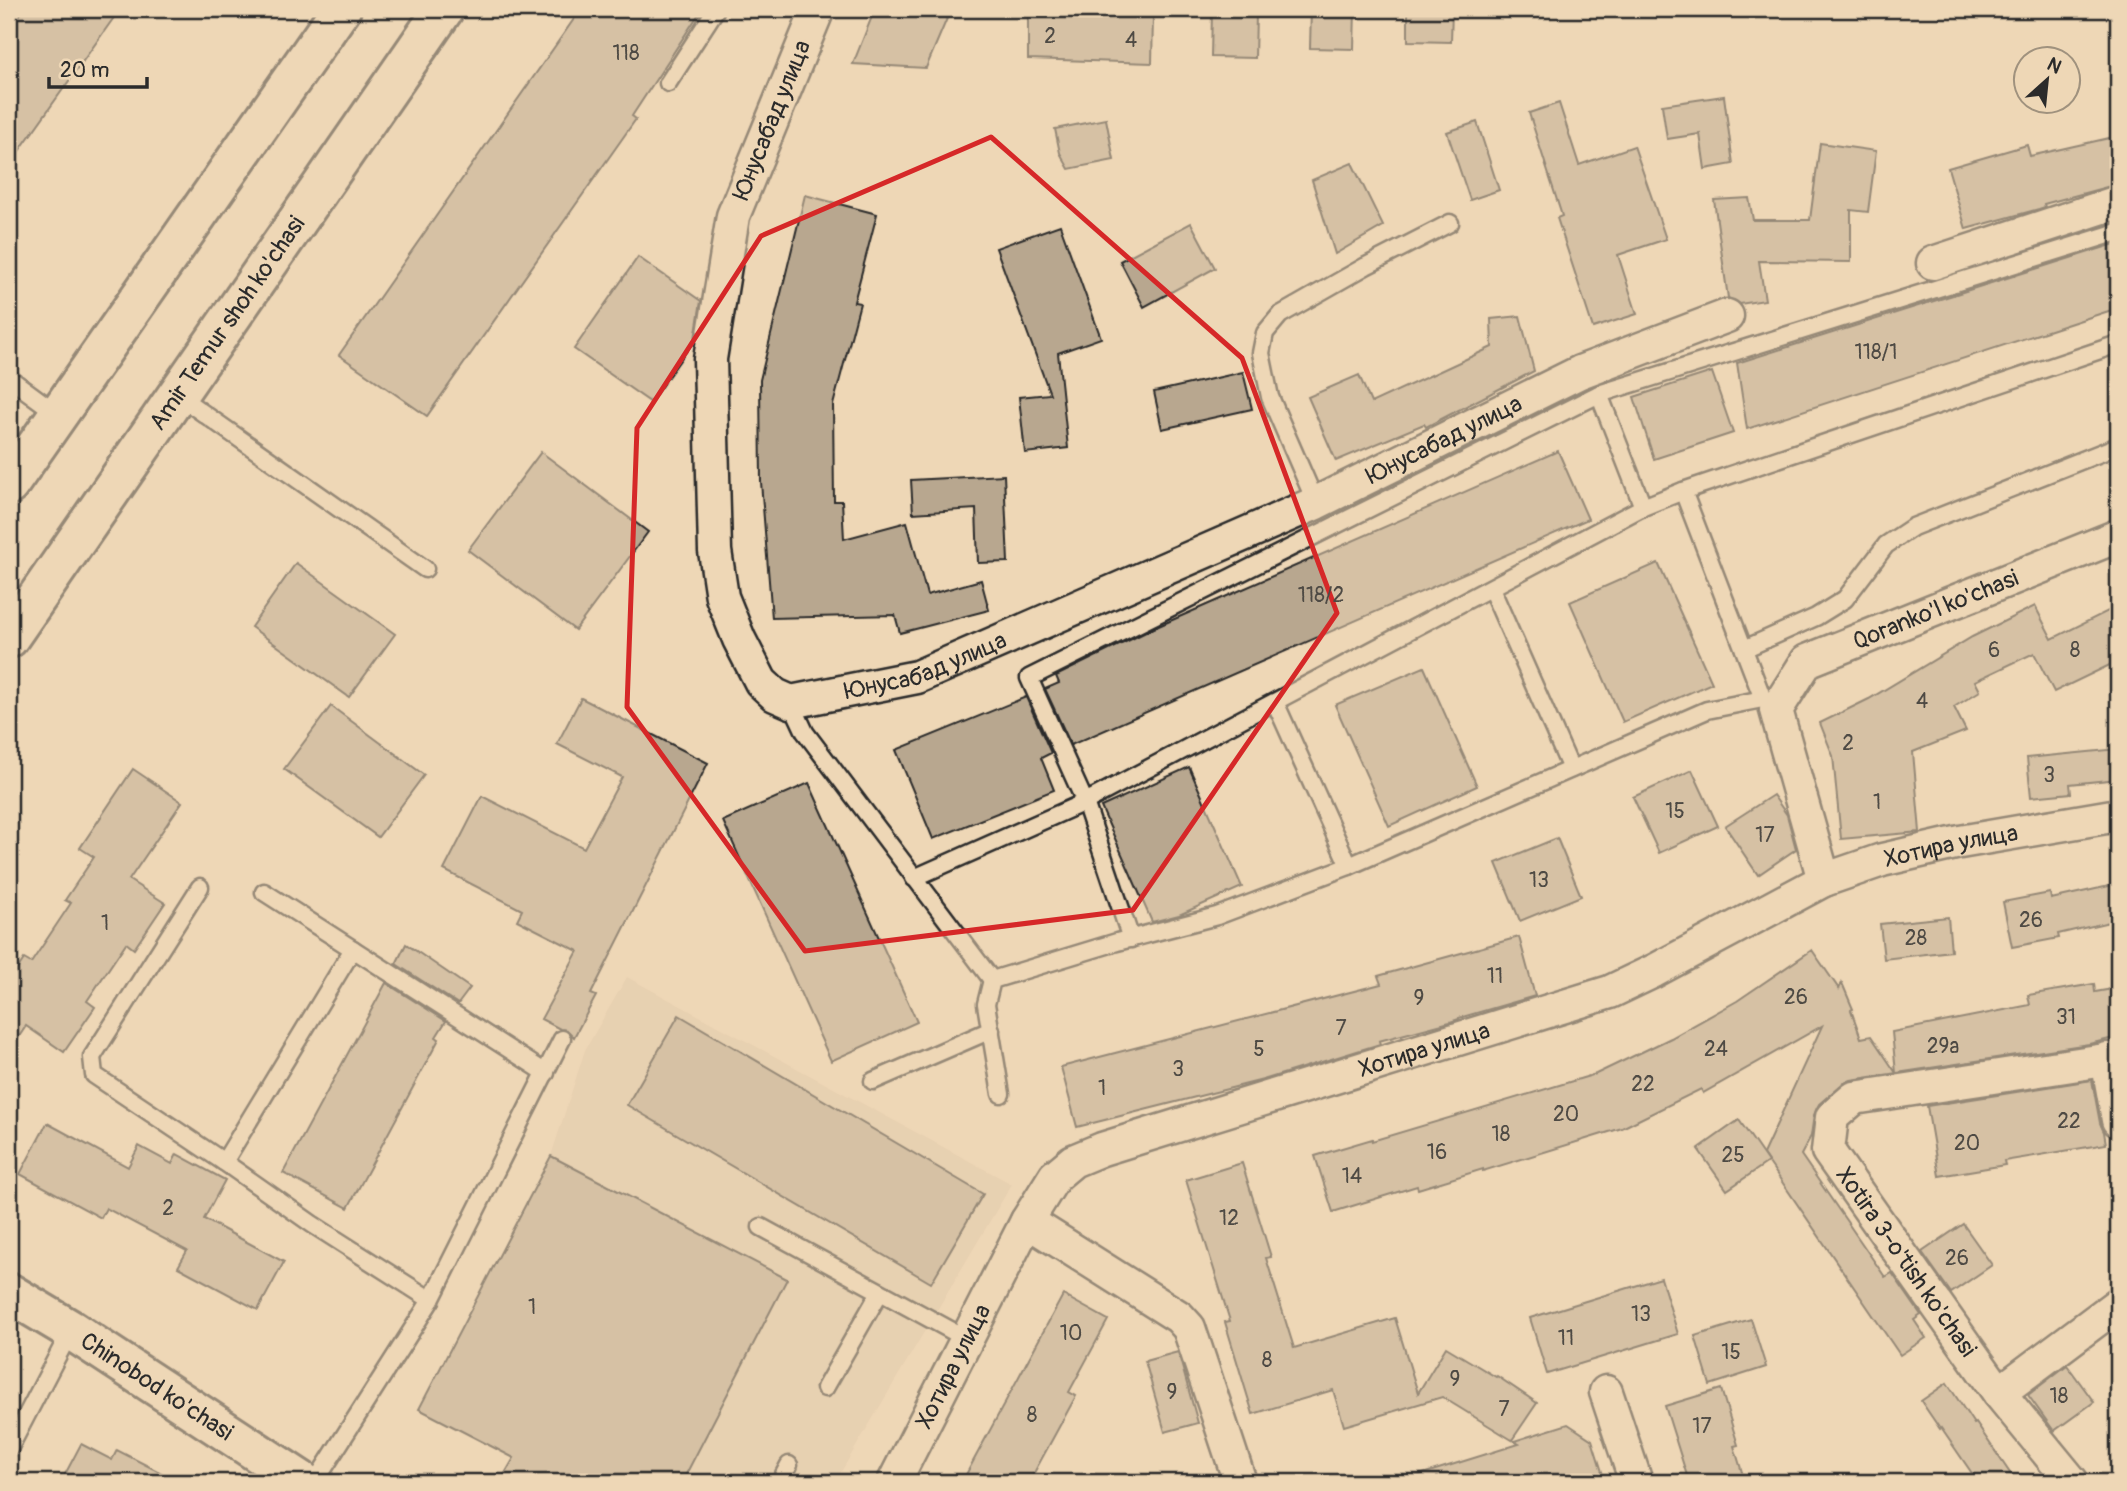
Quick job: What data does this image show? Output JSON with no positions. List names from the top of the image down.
{
  "streets": {
    "main road": ["Amir Temur shoh ko'chasi", "Chinobod ko'chasi"],
    "street": [
      "Юнусабад улица",
      "Qoranko'l ko'chasi",
      "Хотира улица",
      "Xotira 3-o'tish ko'chasi"
    ]
  },
  "house_numbers": [
    "2",
    "4",
    "118",
    "118/1",
    "118/2",
    "6",
    "8",
    "4",
    "2",
    "3",
    "1",
    "15",
    "17",
    "13",
    "26",
    "1",
    "28",
    "11",
    "26",
    "9",
    "31",
    "7",
    "29a",
    "5",
    "24",
    "3",
    "22",
    "1",
    "20",
    "22",
    "18",
    "20",
    "16",
    "25",
    "14",
    "2",
    "12",
    "26",
    "1",
    "13",
    "10",
    "11",
    "15",
    "8",
    "9",
    "9",
    "18",
    "7",
    "8",
    "17"
  ],
  "scale_bar": "20 m",
  "north": "top right"
}
